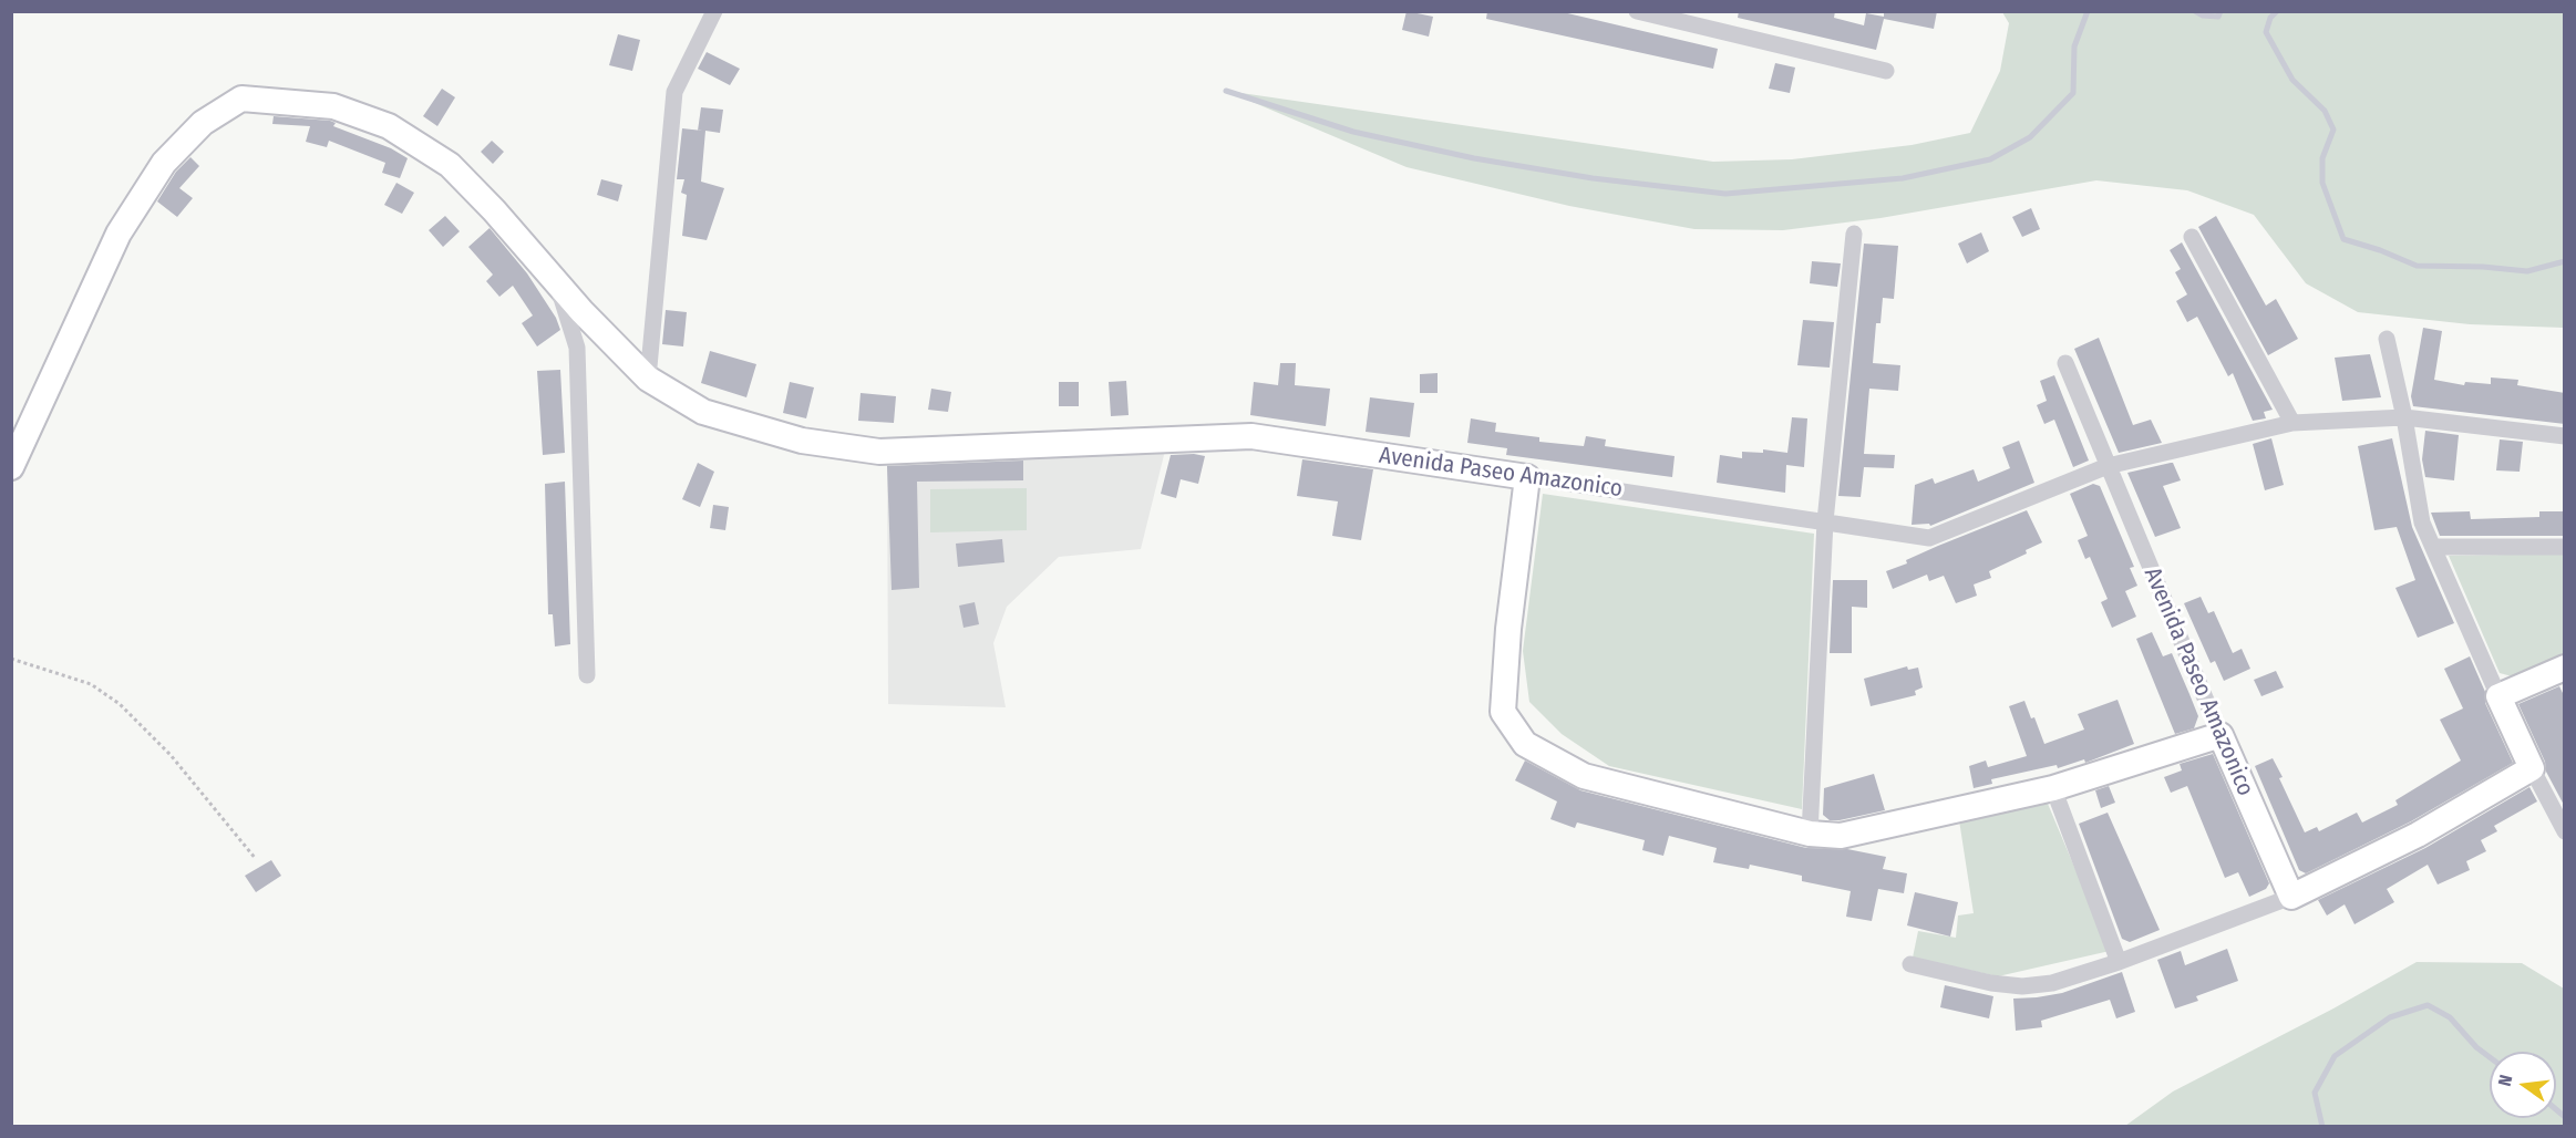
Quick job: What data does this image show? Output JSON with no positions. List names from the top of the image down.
{
  "streets": {
    "street": ["Avenida Paseo Amazonico"]
  },
  "north": "left"
}
